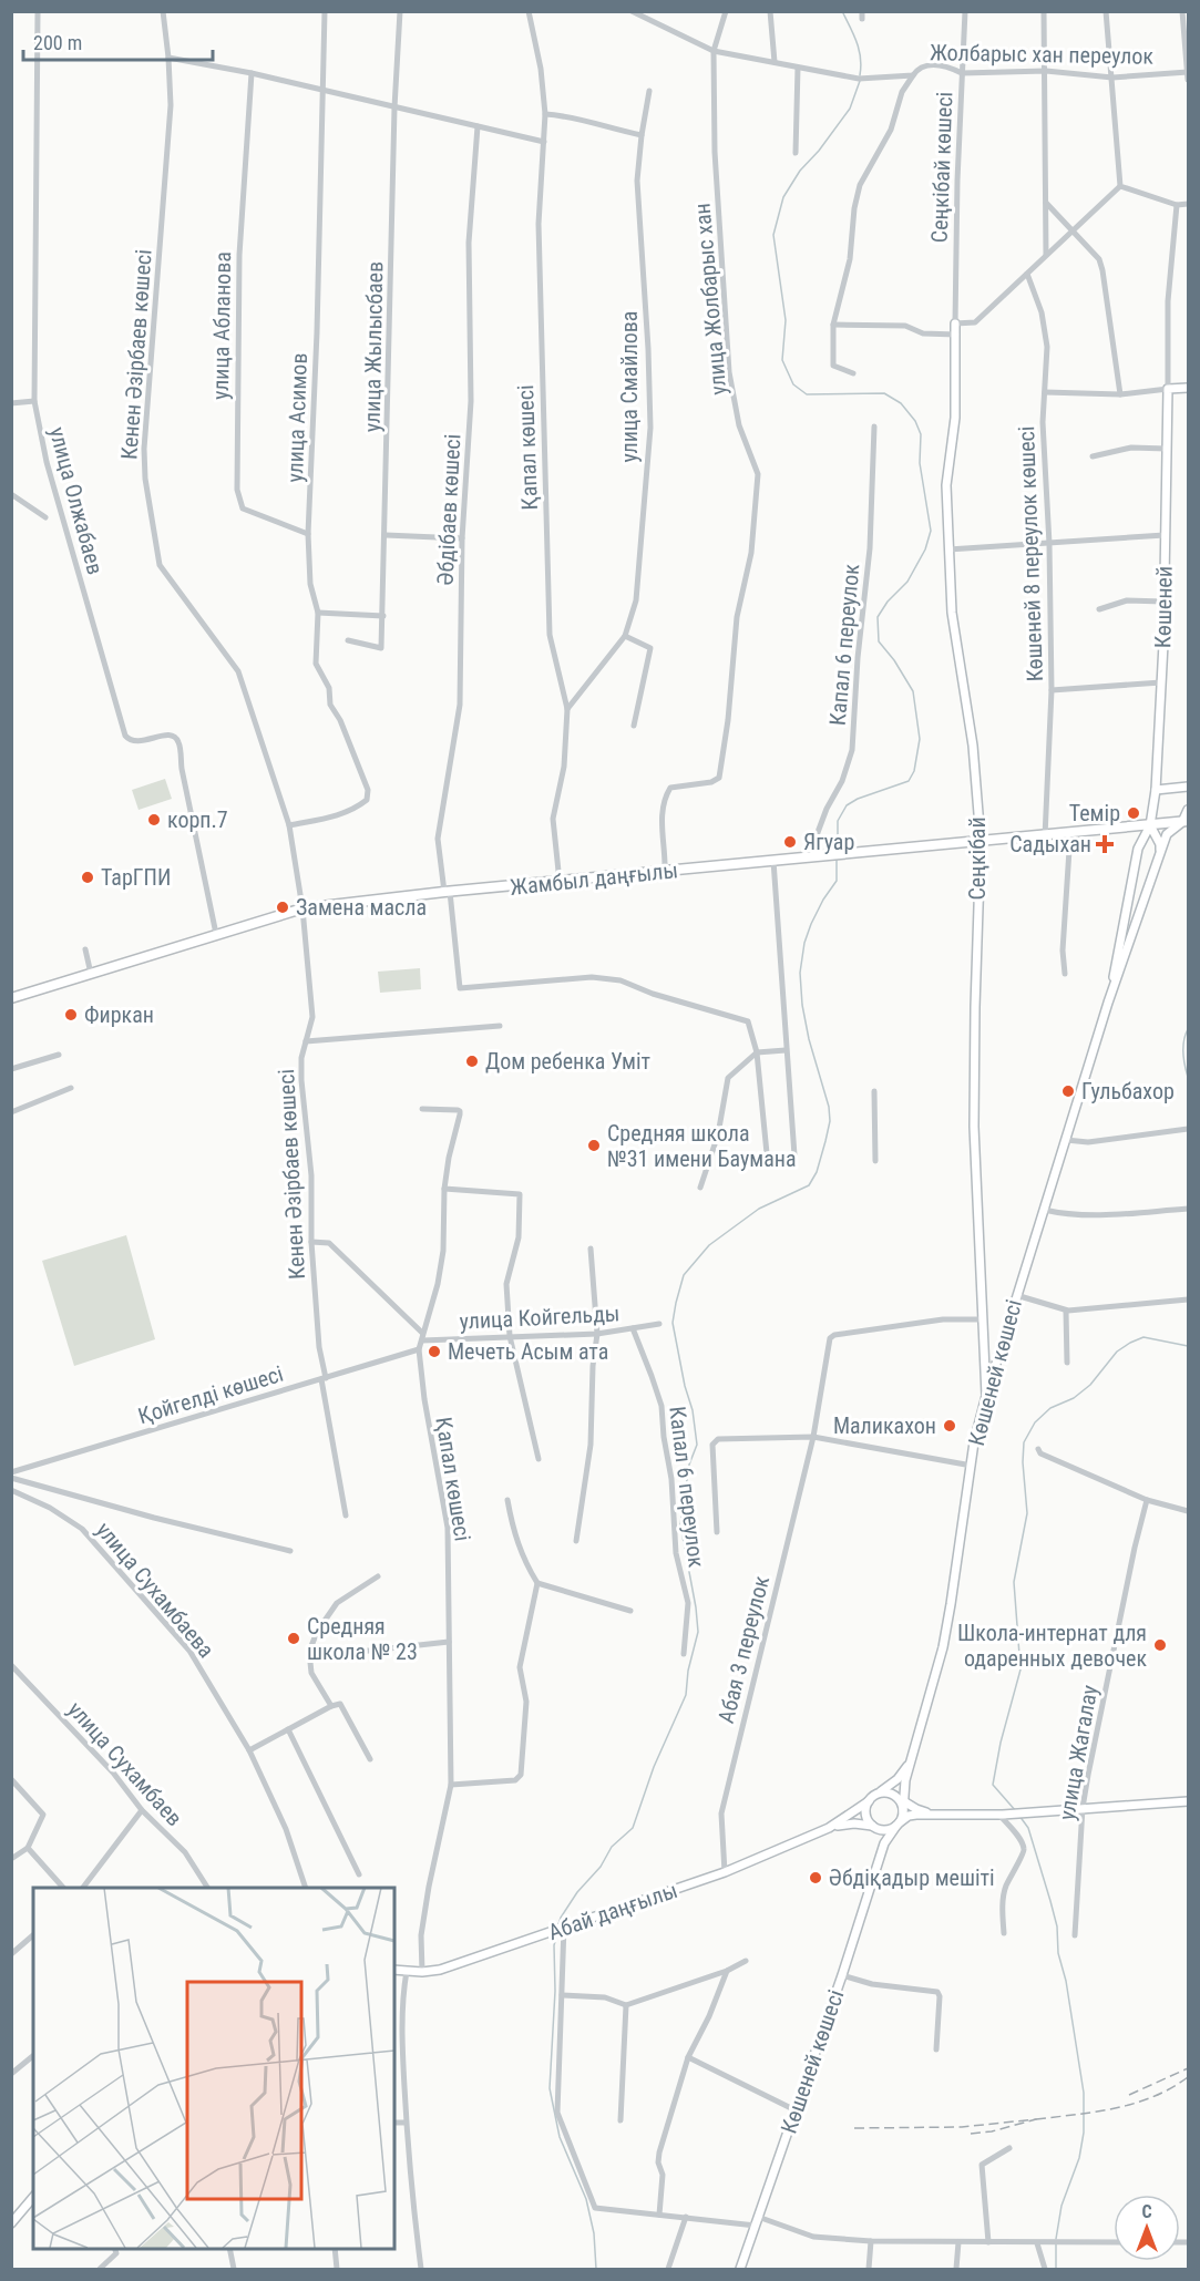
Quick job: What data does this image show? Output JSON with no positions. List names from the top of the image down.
{
  "streets": {
    "main road": [
      "Көшеней",
      "Сеңкібай",
      "Жамбыл даңғылы",
      "Көшеней көшесі",
      "Абай даңғылы"
    ],
    "street": [
      "Жолбарыс хан переулок",
      "Сеңкібай көшесі",
      "улица Жолбарыс хан",
      "улица Абланова",
      "улица Жылысбаев",
      "Кенен Әзірбаев көшесі",
      "улица Смайлова",
      "улица Асимов",
      "Қапал көшесі",
      "улица Олжабаев",
      "Әбдібаев көшесі",
      "Көшеней 8 переулок көшесі",
      "Капал 6 переулок",
      "улица Койгельды",
      "Қойгелді көшесі",
      "улица Сухамбаева",
      "Абая 3 переулок",
      "улица Жагалау",
      "улица Сухамбаев"
    ]
  },
  "crossings": [
    ["Жолбарыс хан переулок", "Сеңкібай көшесі"],
    ["Жолбарыс хан переулок", "улица Жолбарыс хан"],
    ["Сеңкібай көшесі", "Сеңкібай"],
    ["улица Жолбарыс хан", "Жамбыл даңғылы"],
    ["улица Абланова", "улица Асимов"],
    ["Кенен Әзірбаев көшесі", "улица Асимов"],
    ["Кенен Әзірбаев көшесі", "Жамбыл даңғылы"],
    ["Кенен Әзірбаев көшесі", "Қойгелді көшесі"],
    ["улица Смайлова", "Қапал көшесі"],
    ["Қапал көшесі", "Жамбыл даңғылы"],
    ["Қапал көшесі", "улица Койгельды"],
    ["Қапал көшесі", "Қойгелді көшесі"],
    ["Қапал көшесі", "Абай даңғылы"],
    ["улица Олжабаев", "Жамбыл даңғылы"],
    ["Әбдібаев көшесі", "Жамбыл даңғылы"],
    ["Көшеней 8 переулок көшесі", "Жамбыл даңғылы"],
    ["Көшеней", "Жамбыл даңғылы"],
    ["Көшеней", "Көшеней көшесі"],
    ["Капал 6 переулок", "Жамбыл даңғылы"],
    ["Капал 6 переулок", "улица Койгельды"],
    ["Сеңкібай", "Жамбыл даңғылы"],
    ["Сеңкібай", "Көшеней көшесі"],
    ["Сеңкібай", "Абая 3 переулок"],
    ["Жамбыл даңғылы", "Көшеней көшесі"],
    ["Абая 3 переулок", "Абай даңғылы"]
  ],
  "places": {
    "other": [
      "Темір",
      "корп.7",
      "Ягуар",
      "ТарГПИ",
      "Замена масла",
      "Фиркан",
      "Дом ребенка Умiт",
      "Гульбахор",
      "Средняя школа №31 имени Баумана",
      "Мечеть Асым ата",
      "Маликахон",
      "Средняя школа № 23",
      "Школа-интернат для одаренных девочек",
      "Әбдіқадыр мешіті"
    ],
    "health": ["Садыхан"]
  },
  "scale_bar": "200 m",
  "north": "top"
}
